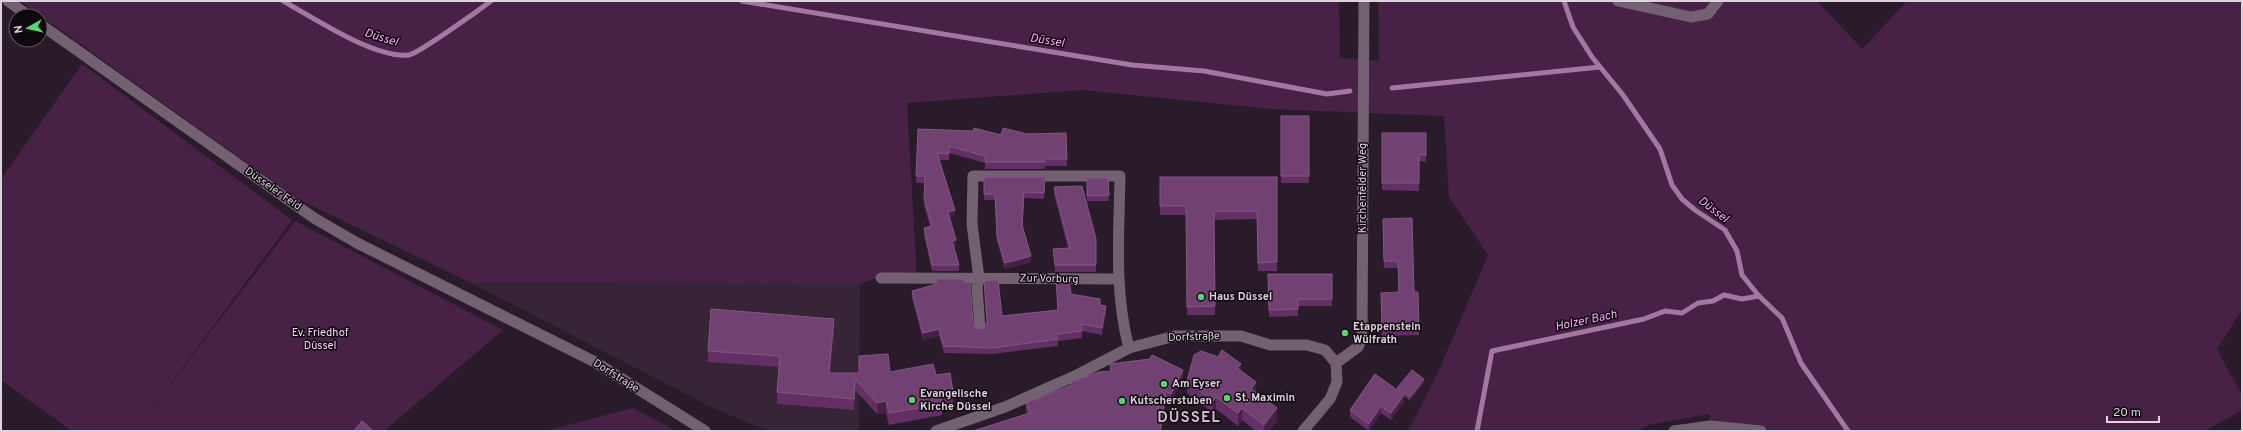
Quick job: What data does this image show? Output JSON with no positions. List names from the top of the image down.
{
  "streets": {
    "street": [
      "Kirchenfelder Weg",
      "Düsseler Feld",
      "Zur Vorburg",
      "Dorfstraße"
    ]
  },
  "crossings": [
    ["Kirchenfelder Weg", "Dorfstraße"],
    ["Düsseler Feld", "Dorfstraße"]
  ],
  "districts": ["DÜSSEL"],
  "water": ["Düssel", "Holzer Bach"],
  "parks": ["Ev. Friedhof Düssel"],
  "places": [
    "Haus Düssel",
    "Etappenstein Wülfrath",
    "Am Eyser",
    "St. Maximin",
    "Evangelische Kirche Düssel",
    "Kutscherstuben"
  ],
  "scale_bar": "20 m",
  "north": "left"
}
